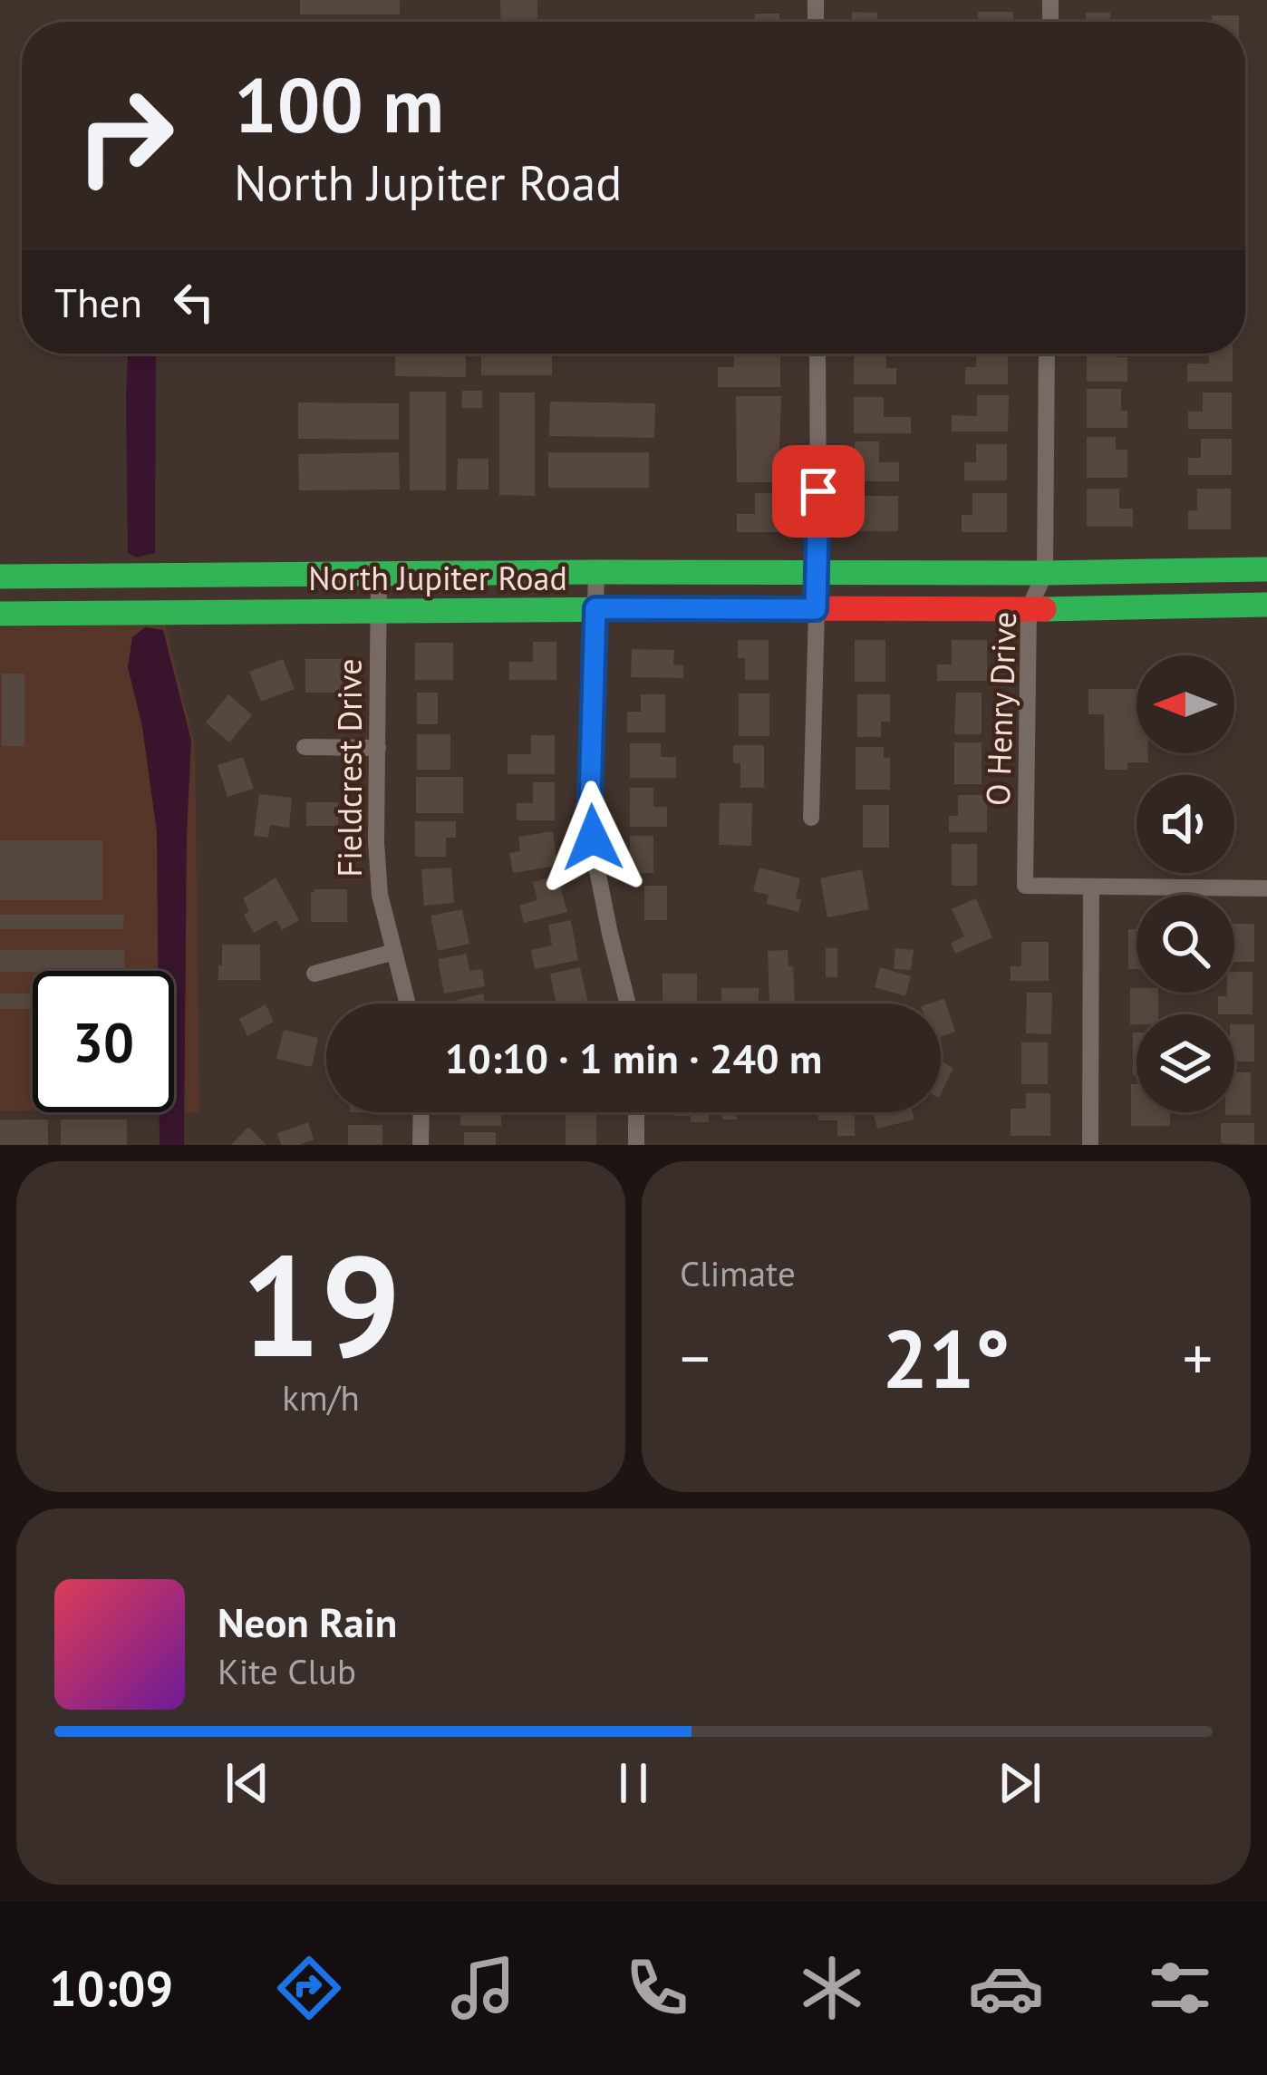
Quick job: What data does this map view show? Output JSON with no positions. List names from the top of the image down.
{
  "streets": {
    "main road": ["North Jupiter Road"],
    "street": ["O Henry Drive", "Fieldcrest Drive"]
  },
  "crossings": [
    ["North Jupiter Road", "O Henry Drive"],
    ["North Jupiter Road", "Fieldcrest Drive"]
  ],
  "north": "left",
  "page": {
    "turn": ["100 m", "North Jupiter Road"],
    "then": "Then",
    "limit": "30",
    "trip": "10:10 · 1 min · 240 m",
    "tile": [
      ["19", "km/h"],
      "Climate"
    ],
    "heat": ["−", "21°", "+"],
    "song": ["Neon Rain", "Kite Club"],
    "tabs": "10:09"
  }
}
